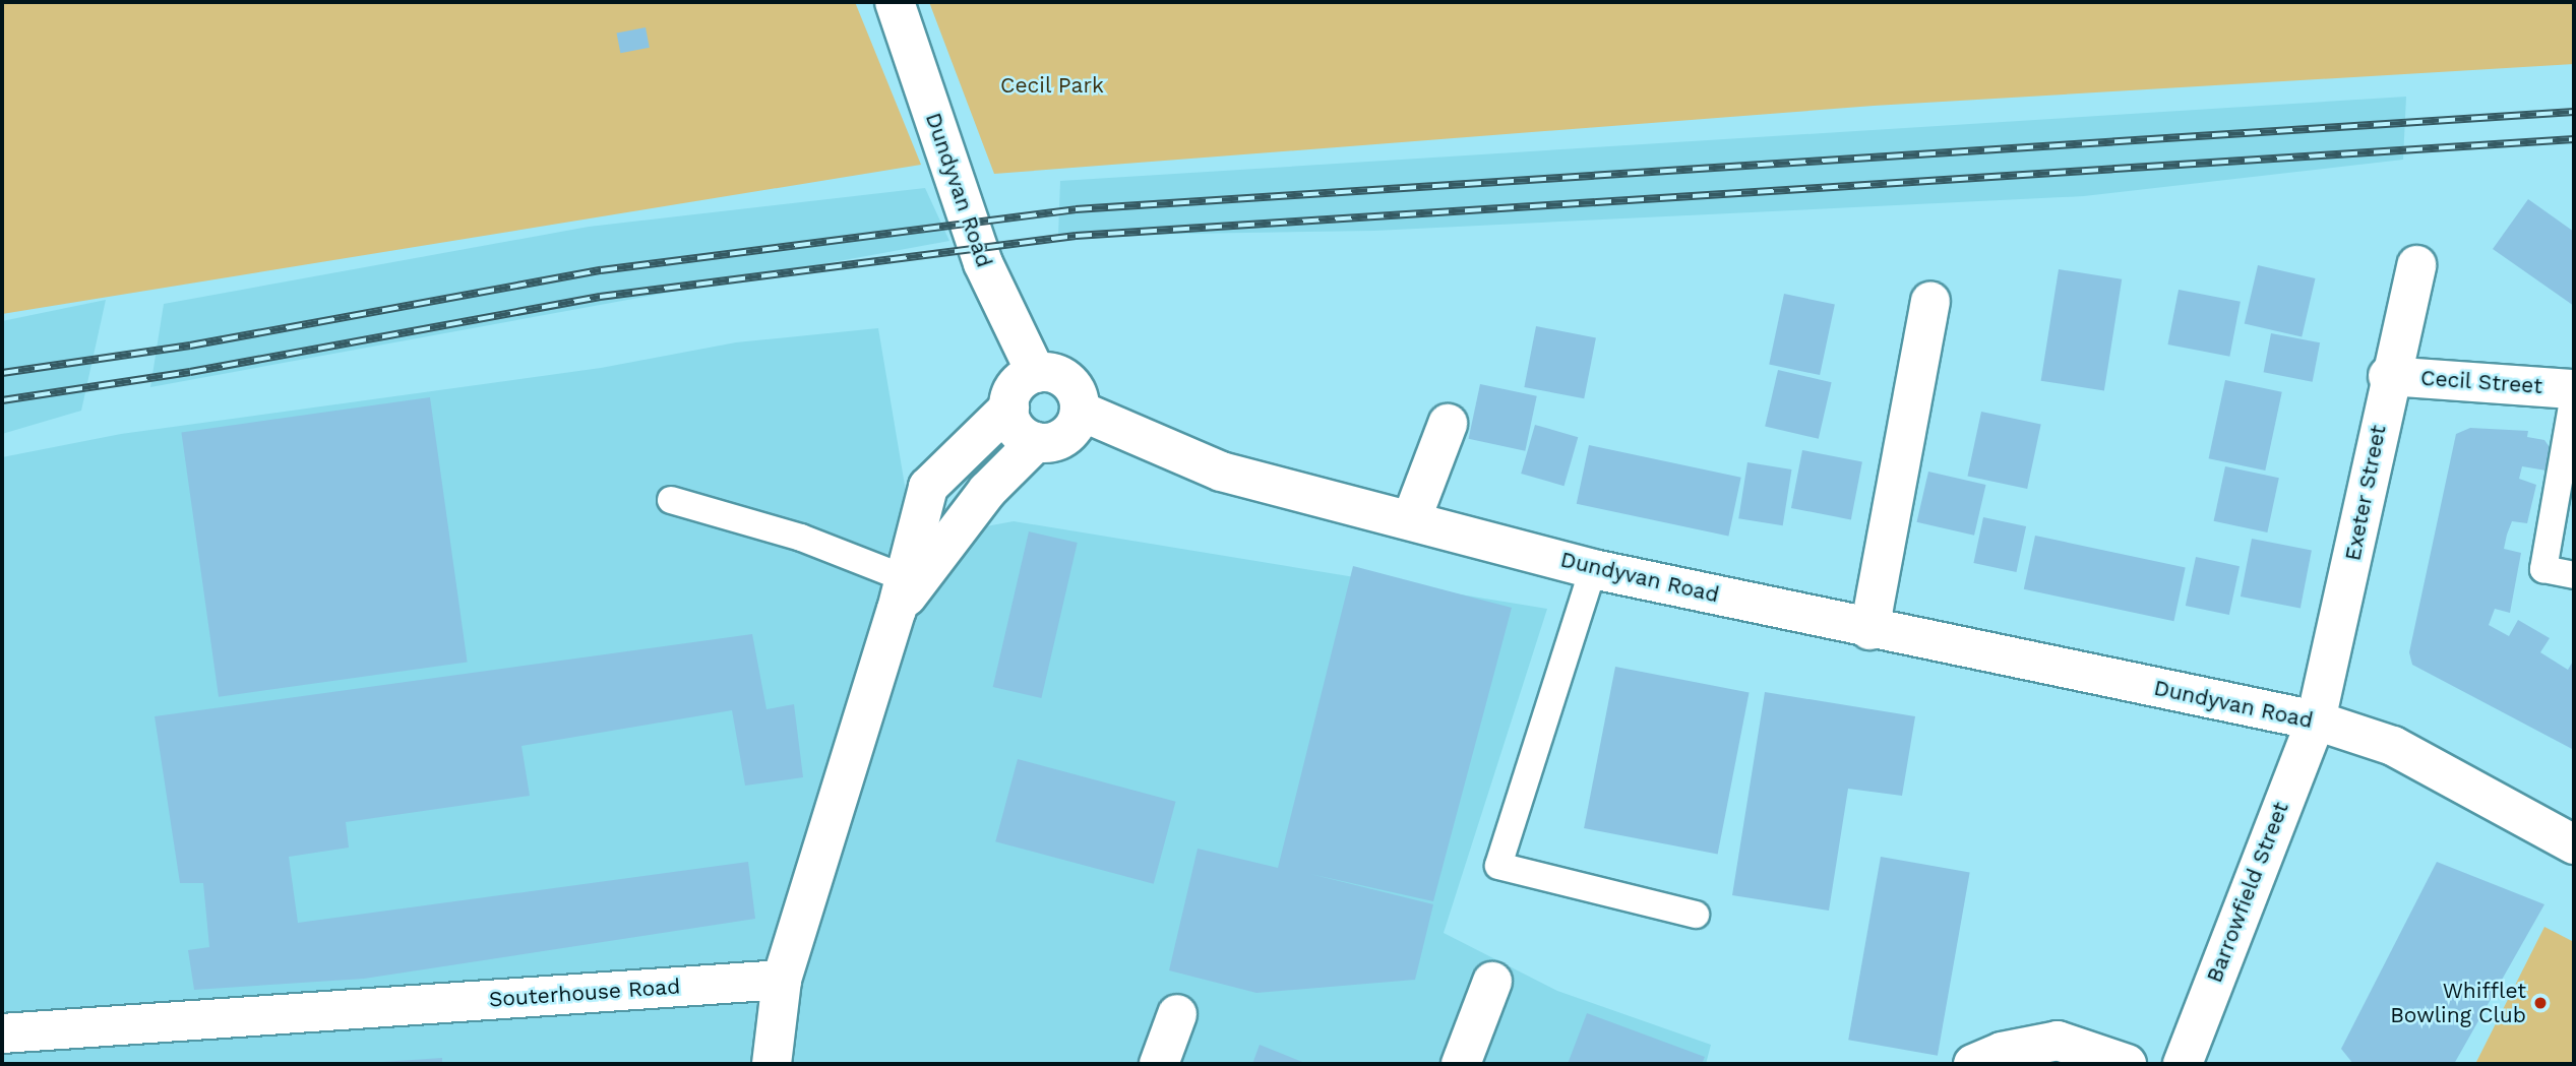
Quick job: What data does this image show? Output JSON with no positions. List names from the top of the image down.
{
  "streets": {
    "street": [
      "Dundyvan Road",
      "Cecil Street",
      "Exeter Street",
      "Barrowfield Street",
      "Souterhouse Road"
    ]
  },
  "crossings": [
    ["Dundyvan Road", "Exeter Street"],
    ["Dundyvan Road", "Barrowfield Street"],
    ["Cecil Street", "Exeter Street"],
    ["Exeter Street", "Barrowfield Street"]
  ],
  "parks": ["Cecil Park"],
  "places": ["Whifflet Bowling Club"]
}
